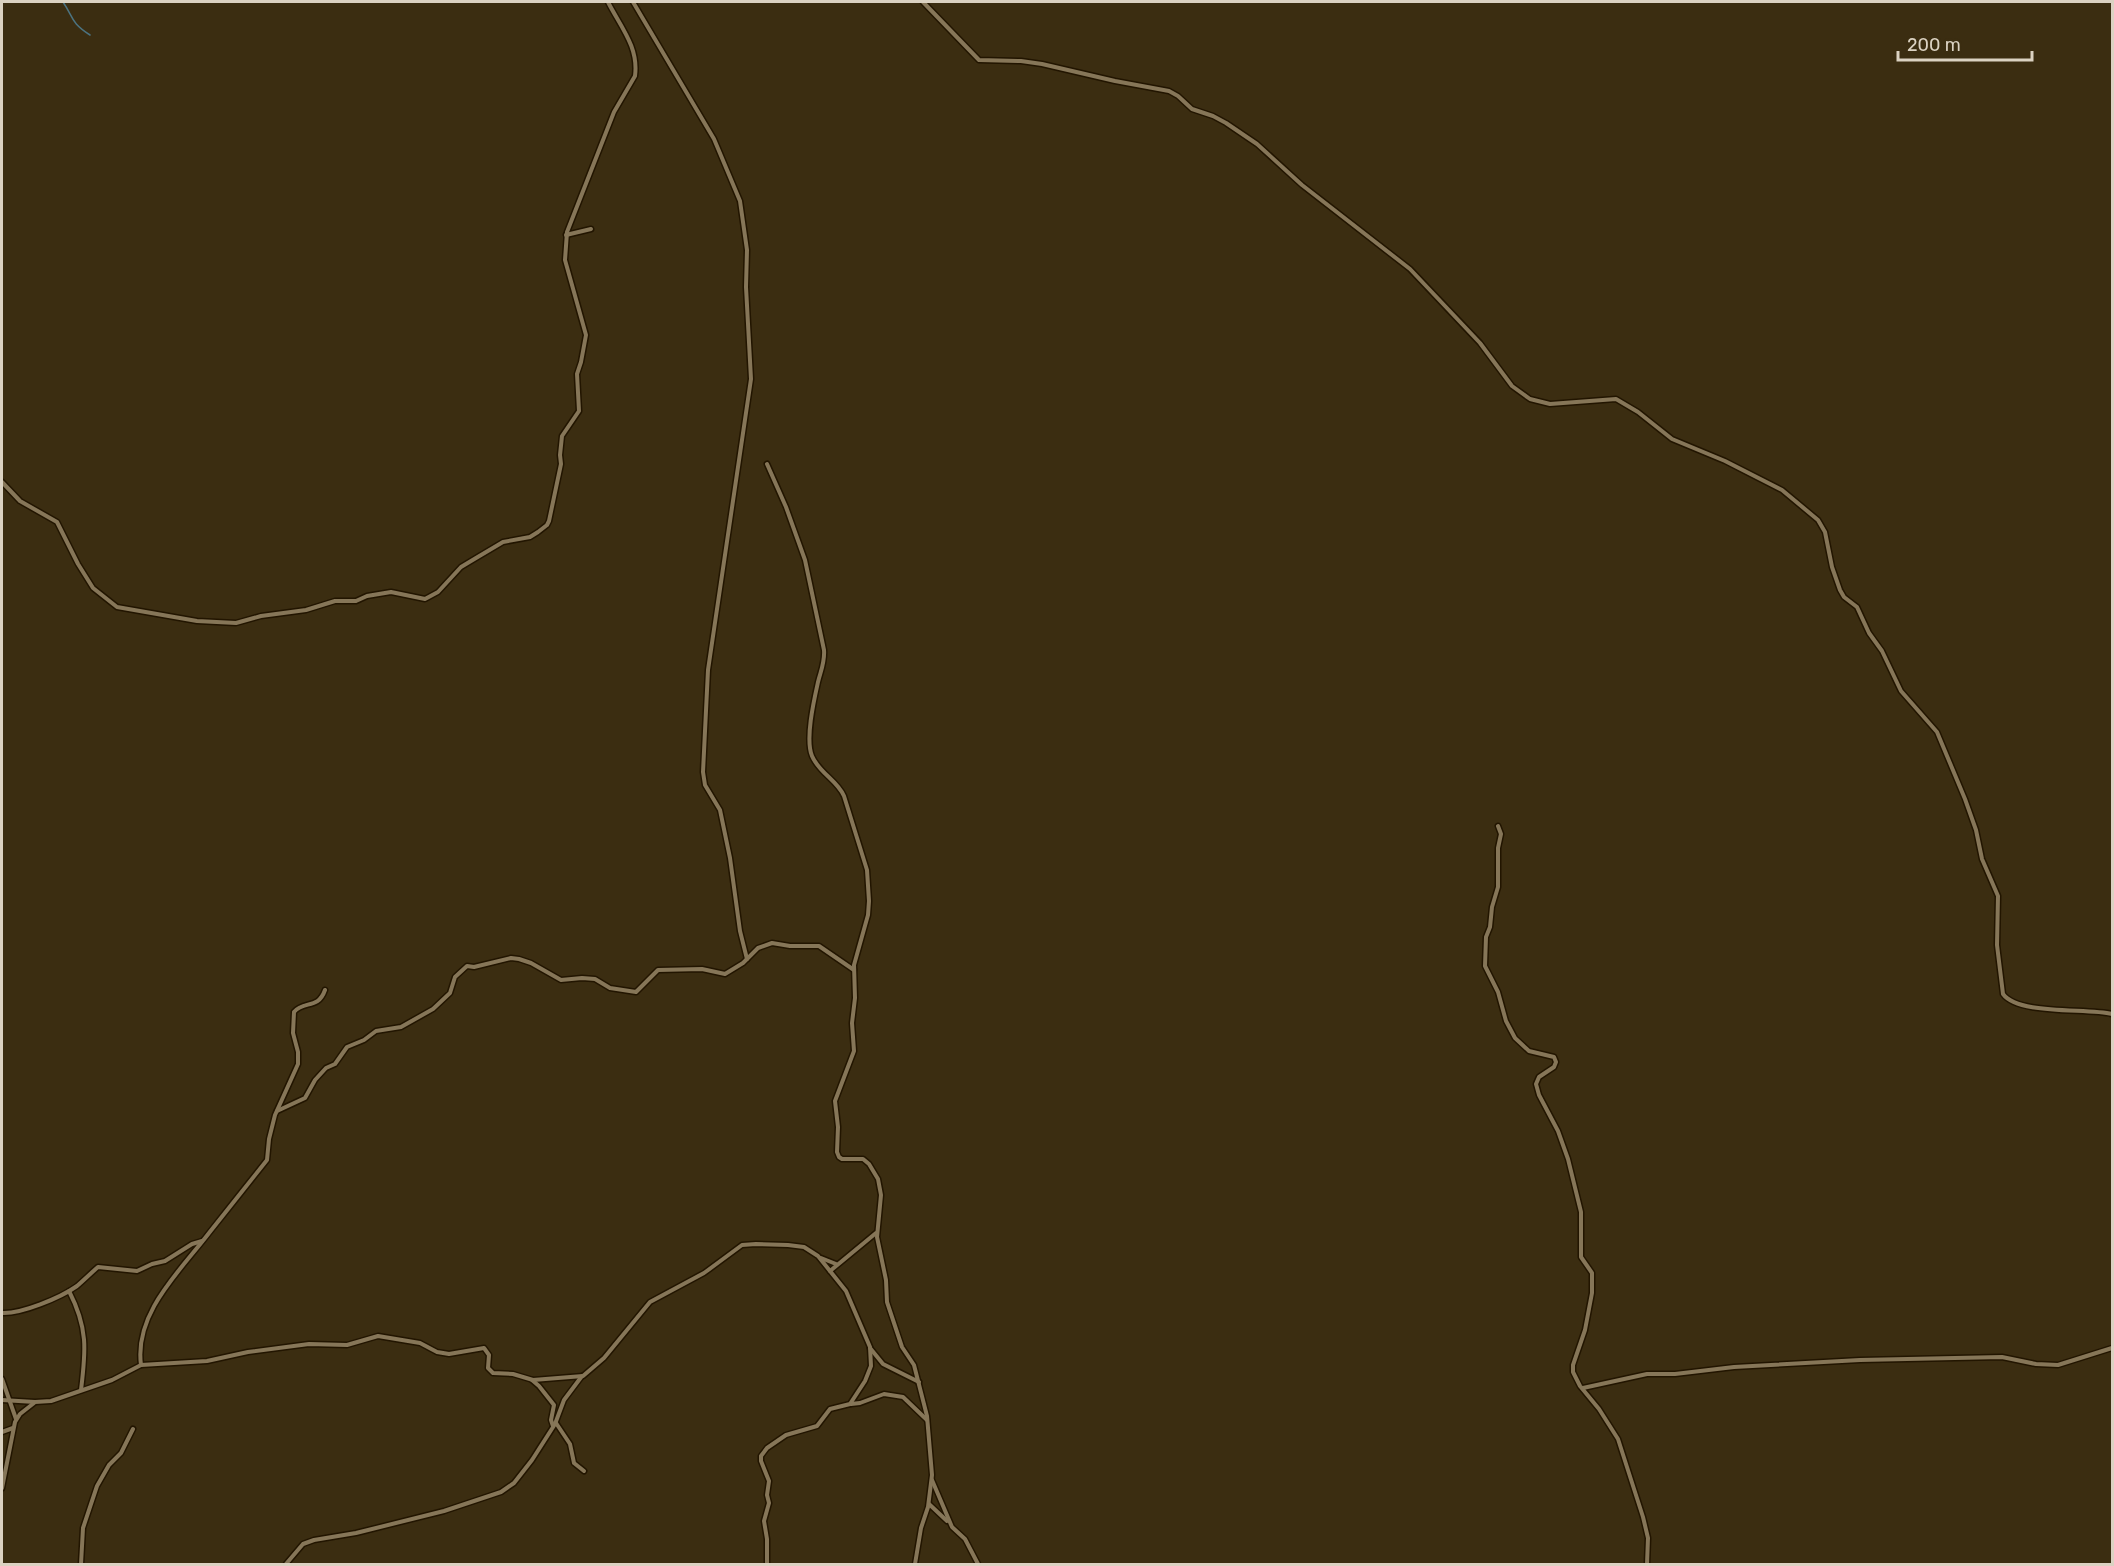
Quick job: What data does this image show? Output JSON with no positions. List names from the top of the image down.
{
  "scale_bar": "200 m"
}
